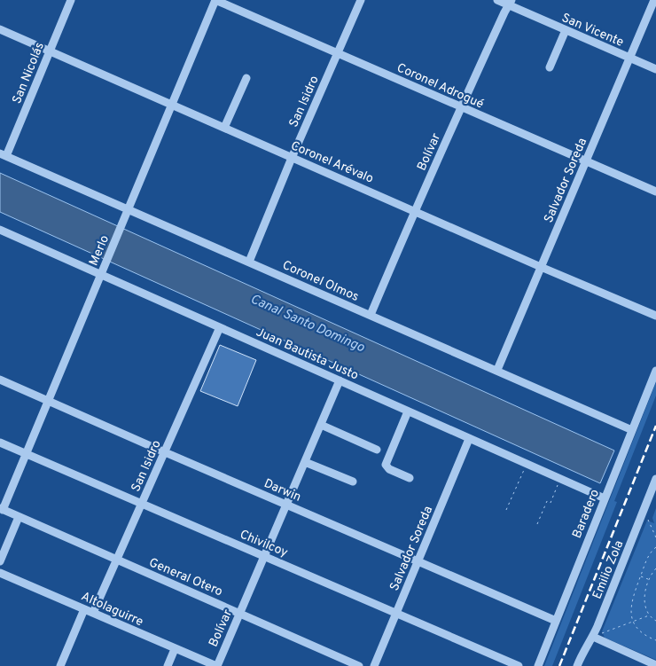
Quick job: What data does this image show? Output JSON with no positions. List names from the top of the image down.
{
  "streets": {
    "street": [
      "San Vicente",
      "San Nicolás",
      "Coronel Adrogué",
      "San Isidro",
      "Bolívar",
      "Coronel Arévalo",
      "Salvador Soreda",
      "Merlo",
      "Coronel Olmos",
      "Juan Bautista Justo",
      "Darwin",
      "Baradero",
      "Chivilcoy",
      "Emilio Zola",
      "General Otero",
      "Altolaguirre"
    ]
  },
  "crossings": [
    ["San Vicente", "Bolívar"],
    ["San Vicente", "Salvador Soreda"],
    ["San Nicolás", "Coronel Arévalo"],
    ["San Nicolás", "Coronel Olmos"],
    ["Coronel Adrogué", "San Isidro"],
    ["Coronel Adrogué", "Bolívar"],
    ["Coronel Adrogué", "Salvador Soreda"],
    ["Coronel Adrogué", "Merlo"],
    ["San Isidro", "Coronel Arévalo"],
    ["San Isidro", "Coronel Olmos"],
    ["San Isidro", "Juan Bautista Justo"],
    ["San Isidro", "Darwin"],
    ["San Isidro", "Chivilcoy"],
    ["San Isidro", "General Otero"],
    ["San Isidro", "Altolaguirre"],
    ["Bolívar", "Coronel Arévalo"],
    ["Bolívar", "Coronel Olmos"],
    ["Bolívar", "Juan Bautista Justo"],
    ["Bolívar", "Darwin"],
    ["Bolívar", "Chivilcoy"],
    ["Bolívar", "General Otero"],
    ["Bolívar", "Altolaguirre"],
    ["Coronel Arévalo", "Salvador Soreda"],
    ["Coronel Arévalo", "Merlo"],
    ["Salvador Soreda", "Coronel Olmos"],
    ["Salvador Soreda", "Juan Bautista Justo"],
    ["Salvador Soreda", "Darwin"],
    ["Salvador Soreda", "Chivilcoy"],
    ["Merlo", "Coronel Olmos"],
    ["Merlo", "Juan Bautista Justo"],
    ["Merlo", "Darwin"],
    ["Merlo", "Chivilcoy"],
    ["Merlo", "General Otero"],
    ["Coronel Olmos", "Baradero"],
    ["Juan Bautista Justo", "Baradero"],
    ["Darwin", "Baradero"]
  ],
  "water": ["Canal Santo Domingo"]
}
